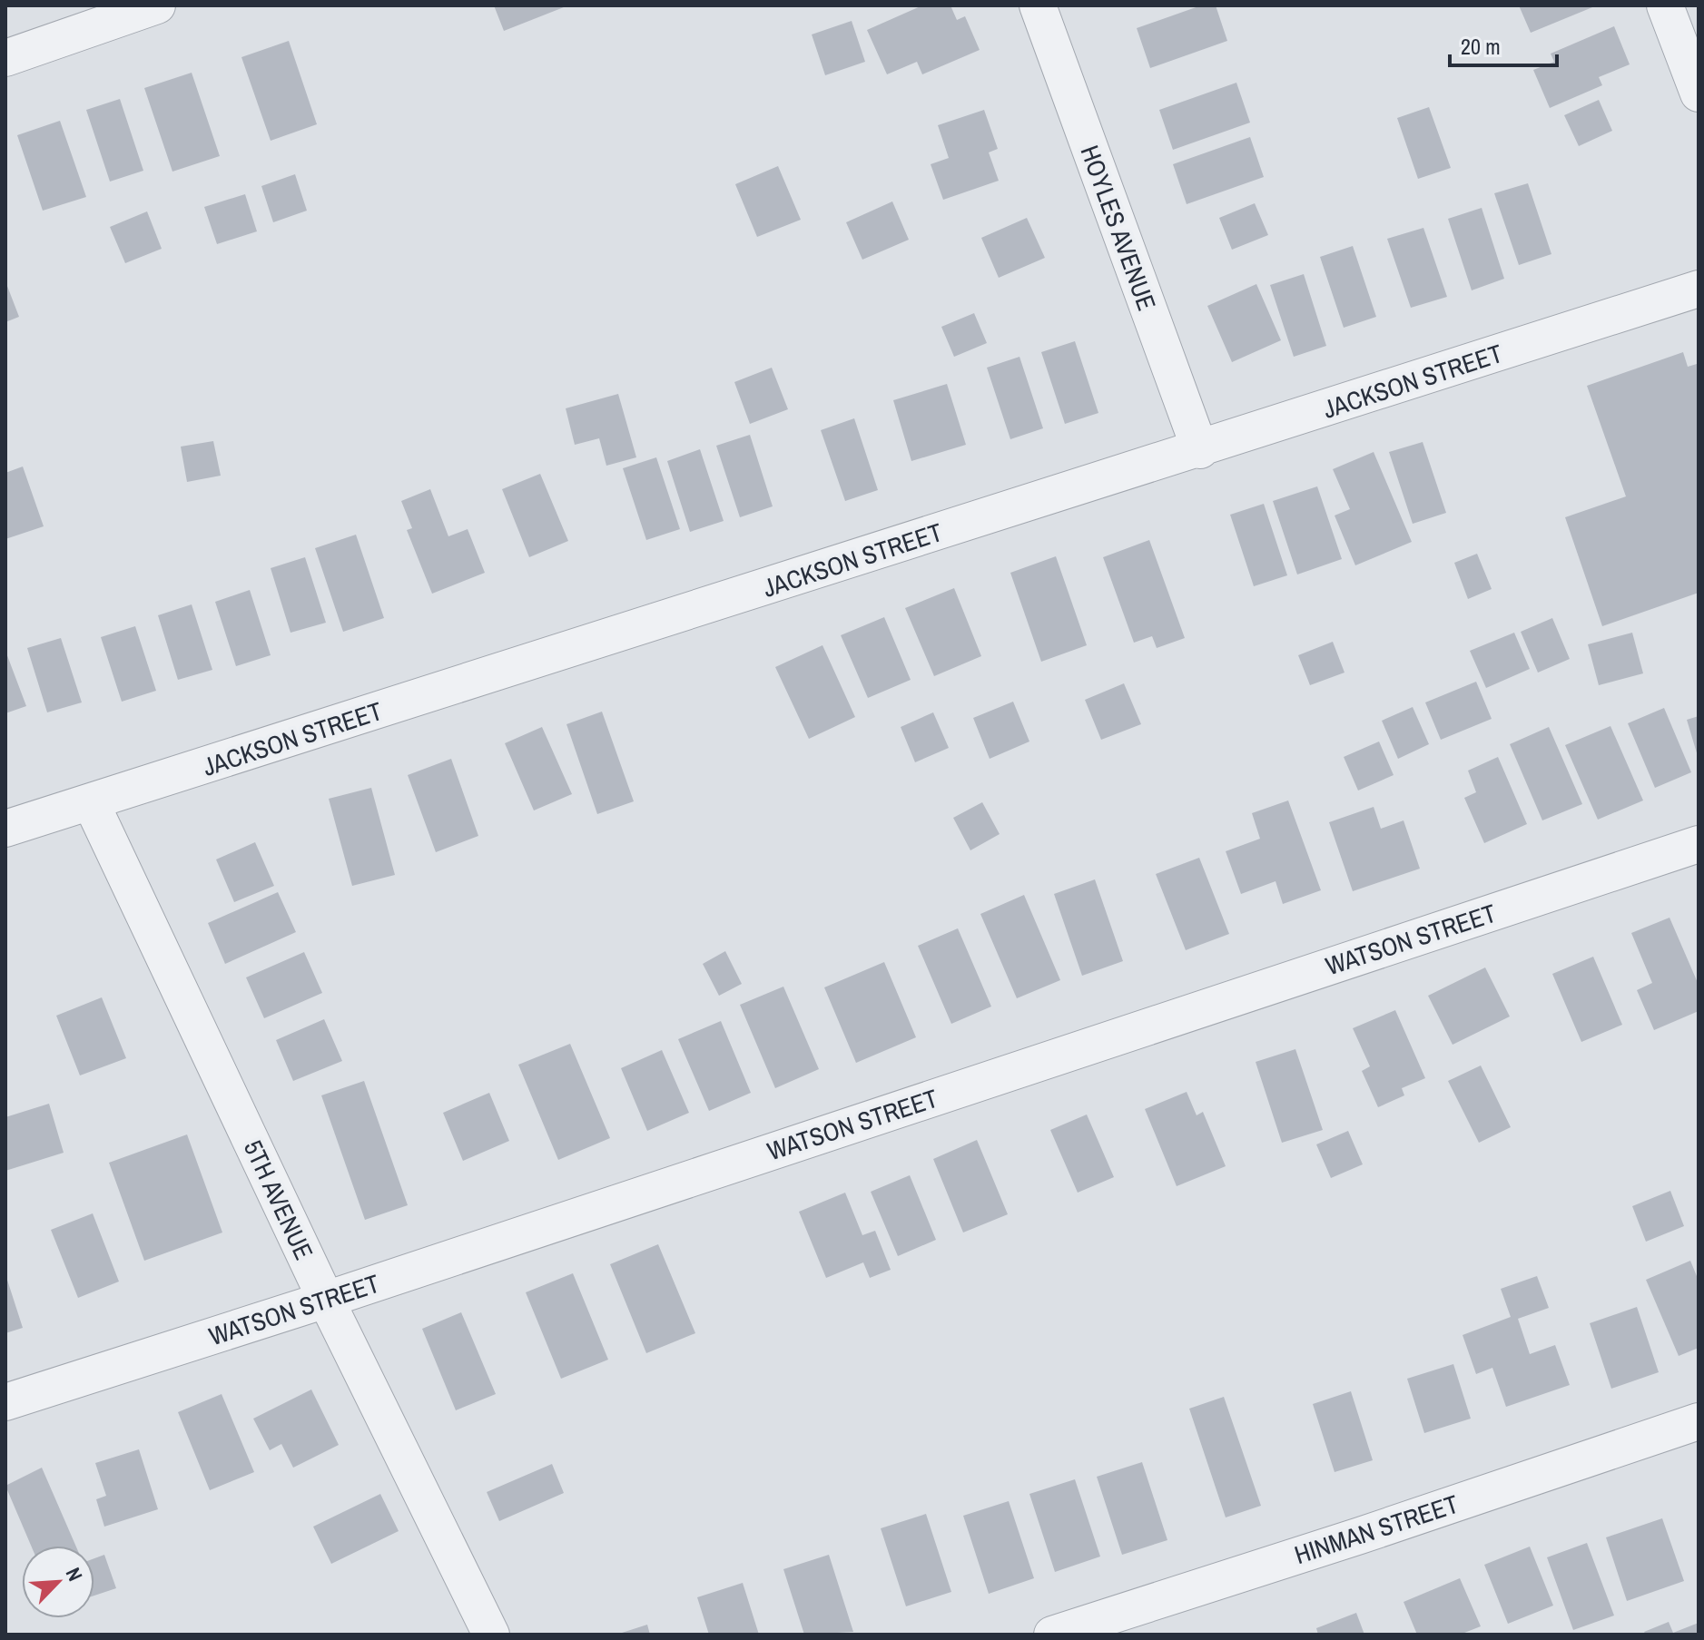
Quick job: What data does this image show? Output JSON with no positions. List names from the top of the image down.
{
  "streets": {
    "street": [
      "HOYLES AVENUE",
      "JACKSON STREET",
      "WATSON STREET",
      "5TH AVENUE",
      "HINMAN STREET"
    ]
  },
  "crossings": [
    ["HOYLES AVENUE", "JACKSON STREET"],
    ["JACKSON STREET", "5TH AVENUE"],
    ["WATSON STREET", "5TH AVENUE"]
  ],
  "scale_bar": "20 m",
  "north": "top right"
}
